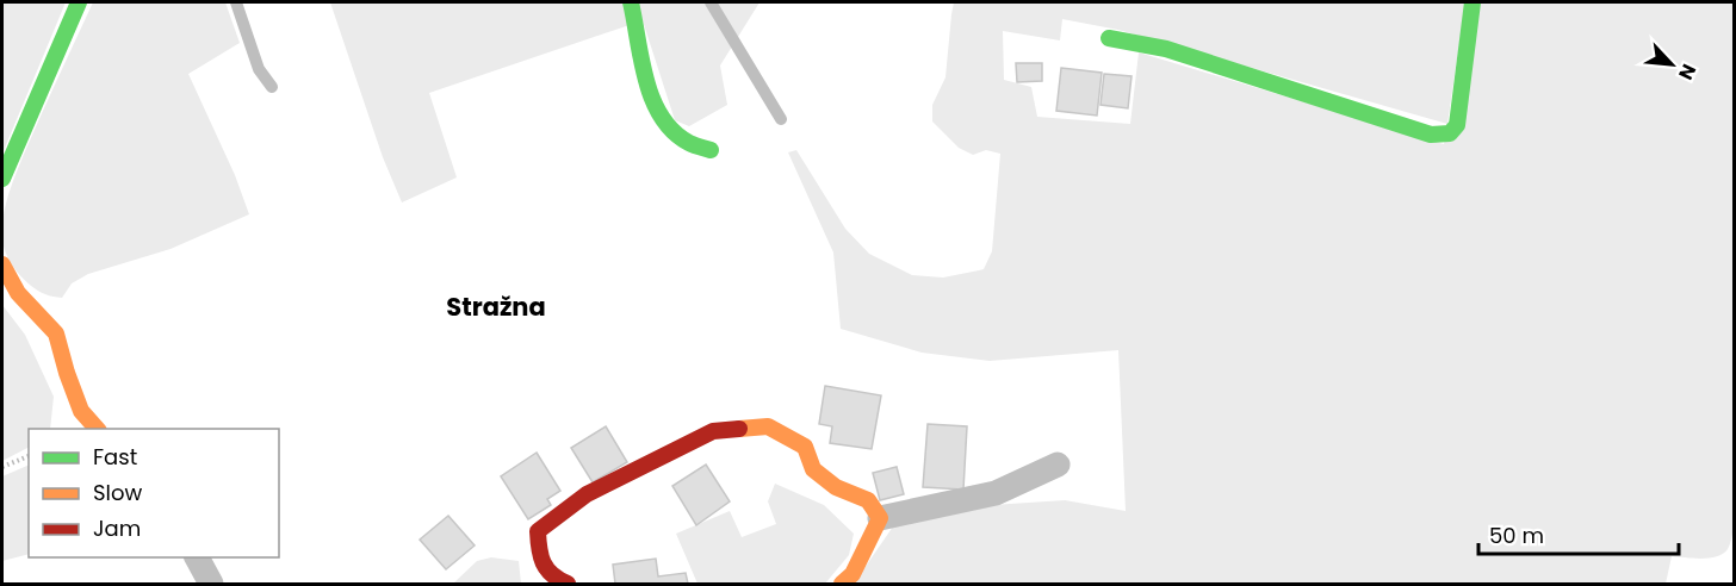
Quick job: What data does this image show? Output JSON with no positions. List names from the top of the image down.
{
  "districts": ["Stražna"],
  "legend": ["Fast", "Slow", "Jam"],
  "scale_bar": "50 m",
  "north": "bottom right"
}
